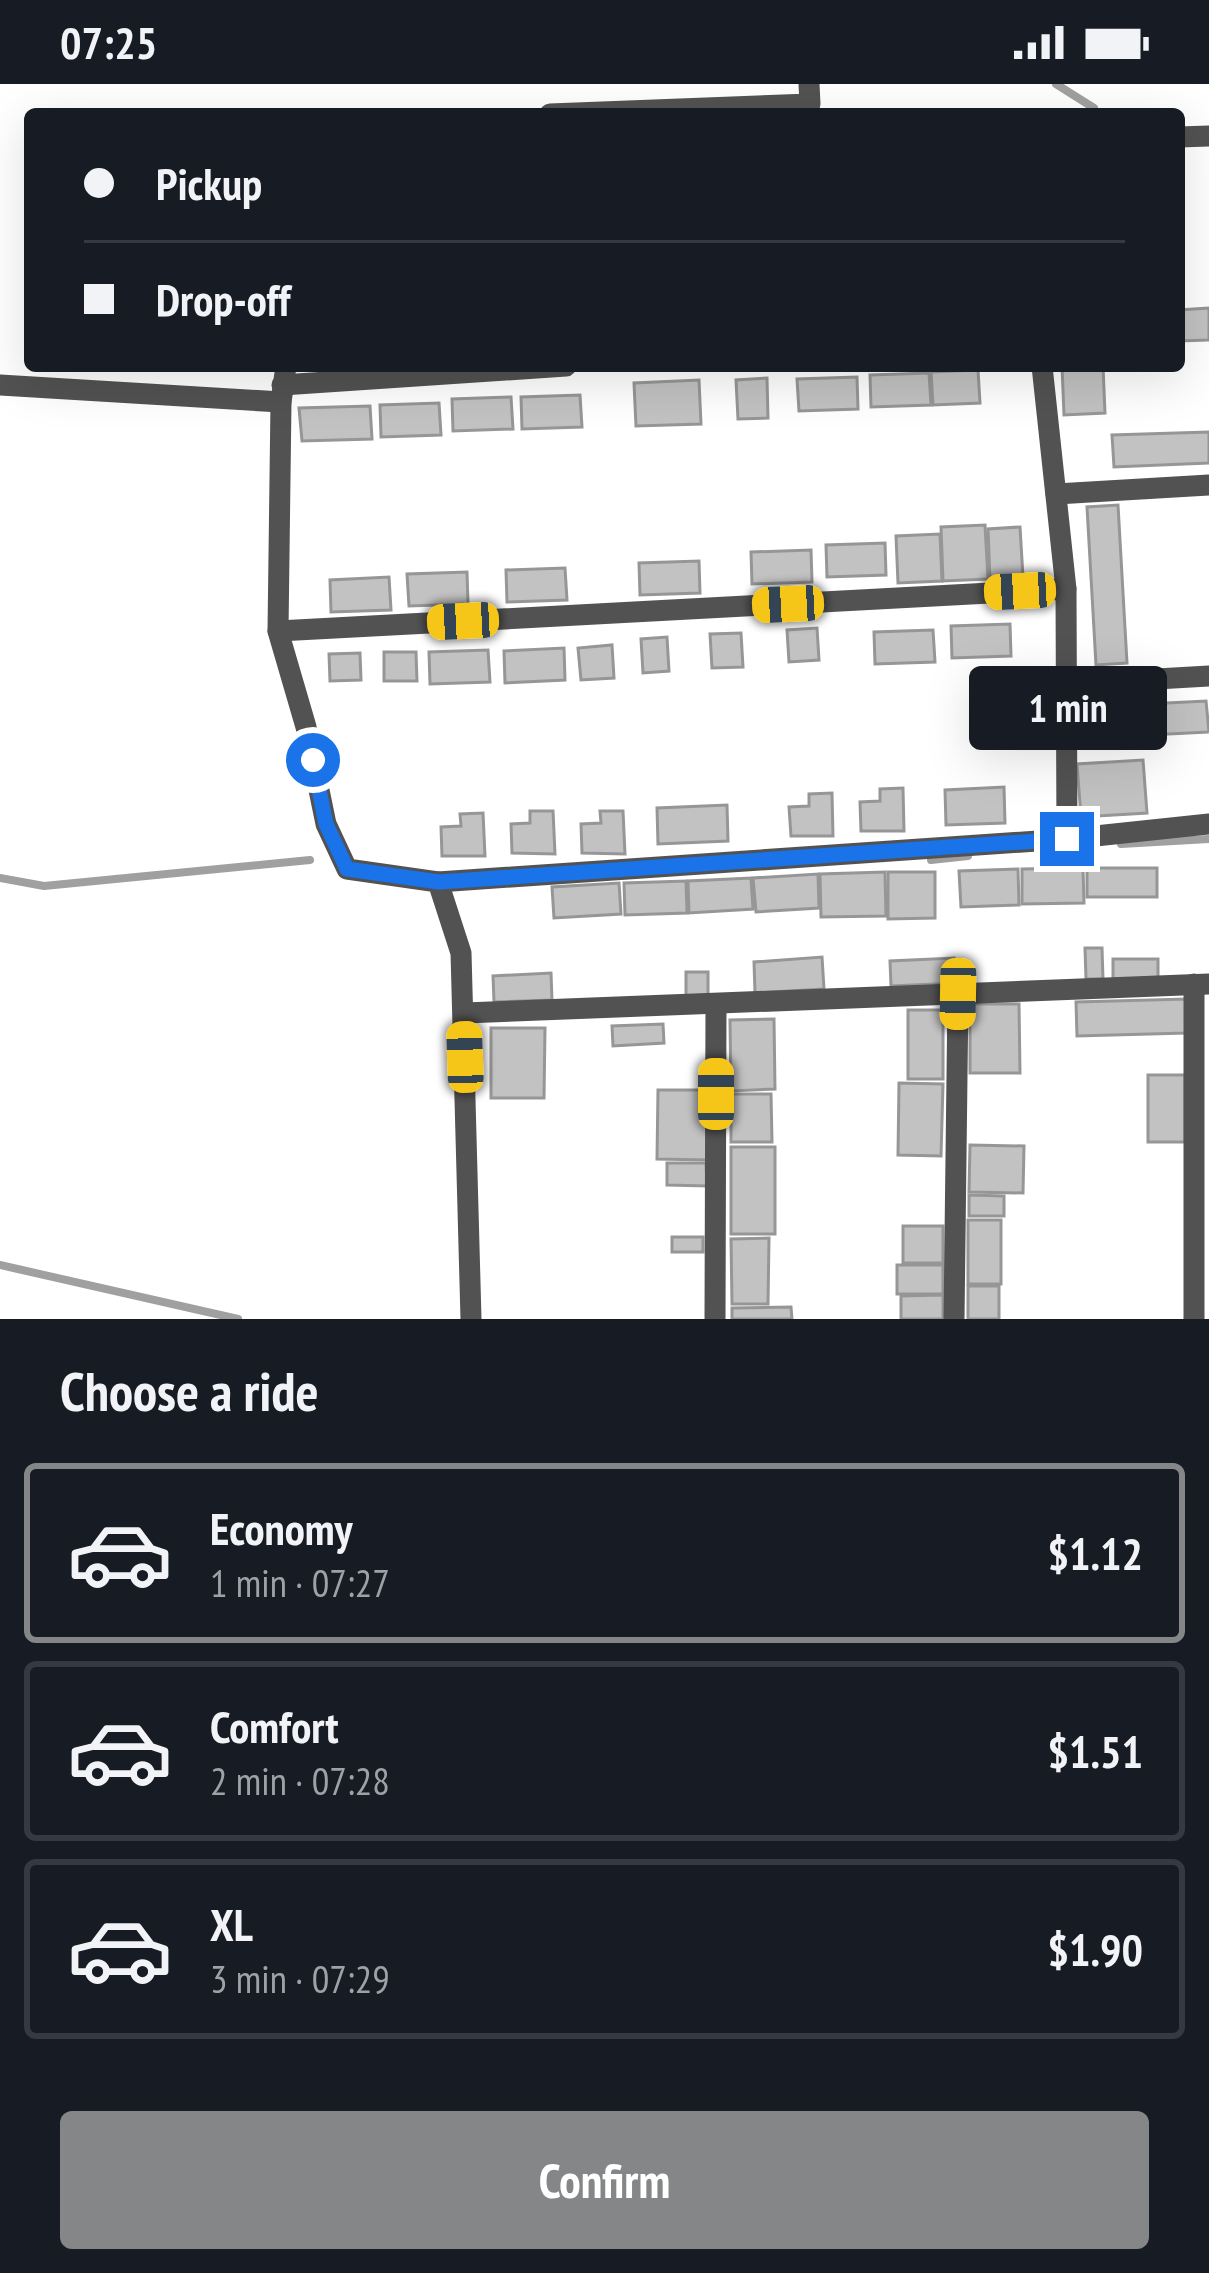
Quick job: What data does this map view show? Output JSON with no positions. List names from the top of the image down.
{
  "page": {
    "status": "07:25",
    "banner": ["Pickup", "Drop-off"],
    "bubble": "1 min",
    "heading": "Choose a ride",
    "list": [
      {
        "name": "Economy",
        "note": "1 min · 07:27",
        "value": "$1.12"
      },
      {
        "name": "Comfort",
        "note": "2 min · 07:28",
        "value": "$1.51"
      },
      {
        "name": "XL",
        "note": "3 min · 07:29",
        "value": "$1.90"
      }
    ],
    "buttons": "Confirm"
  }
}
